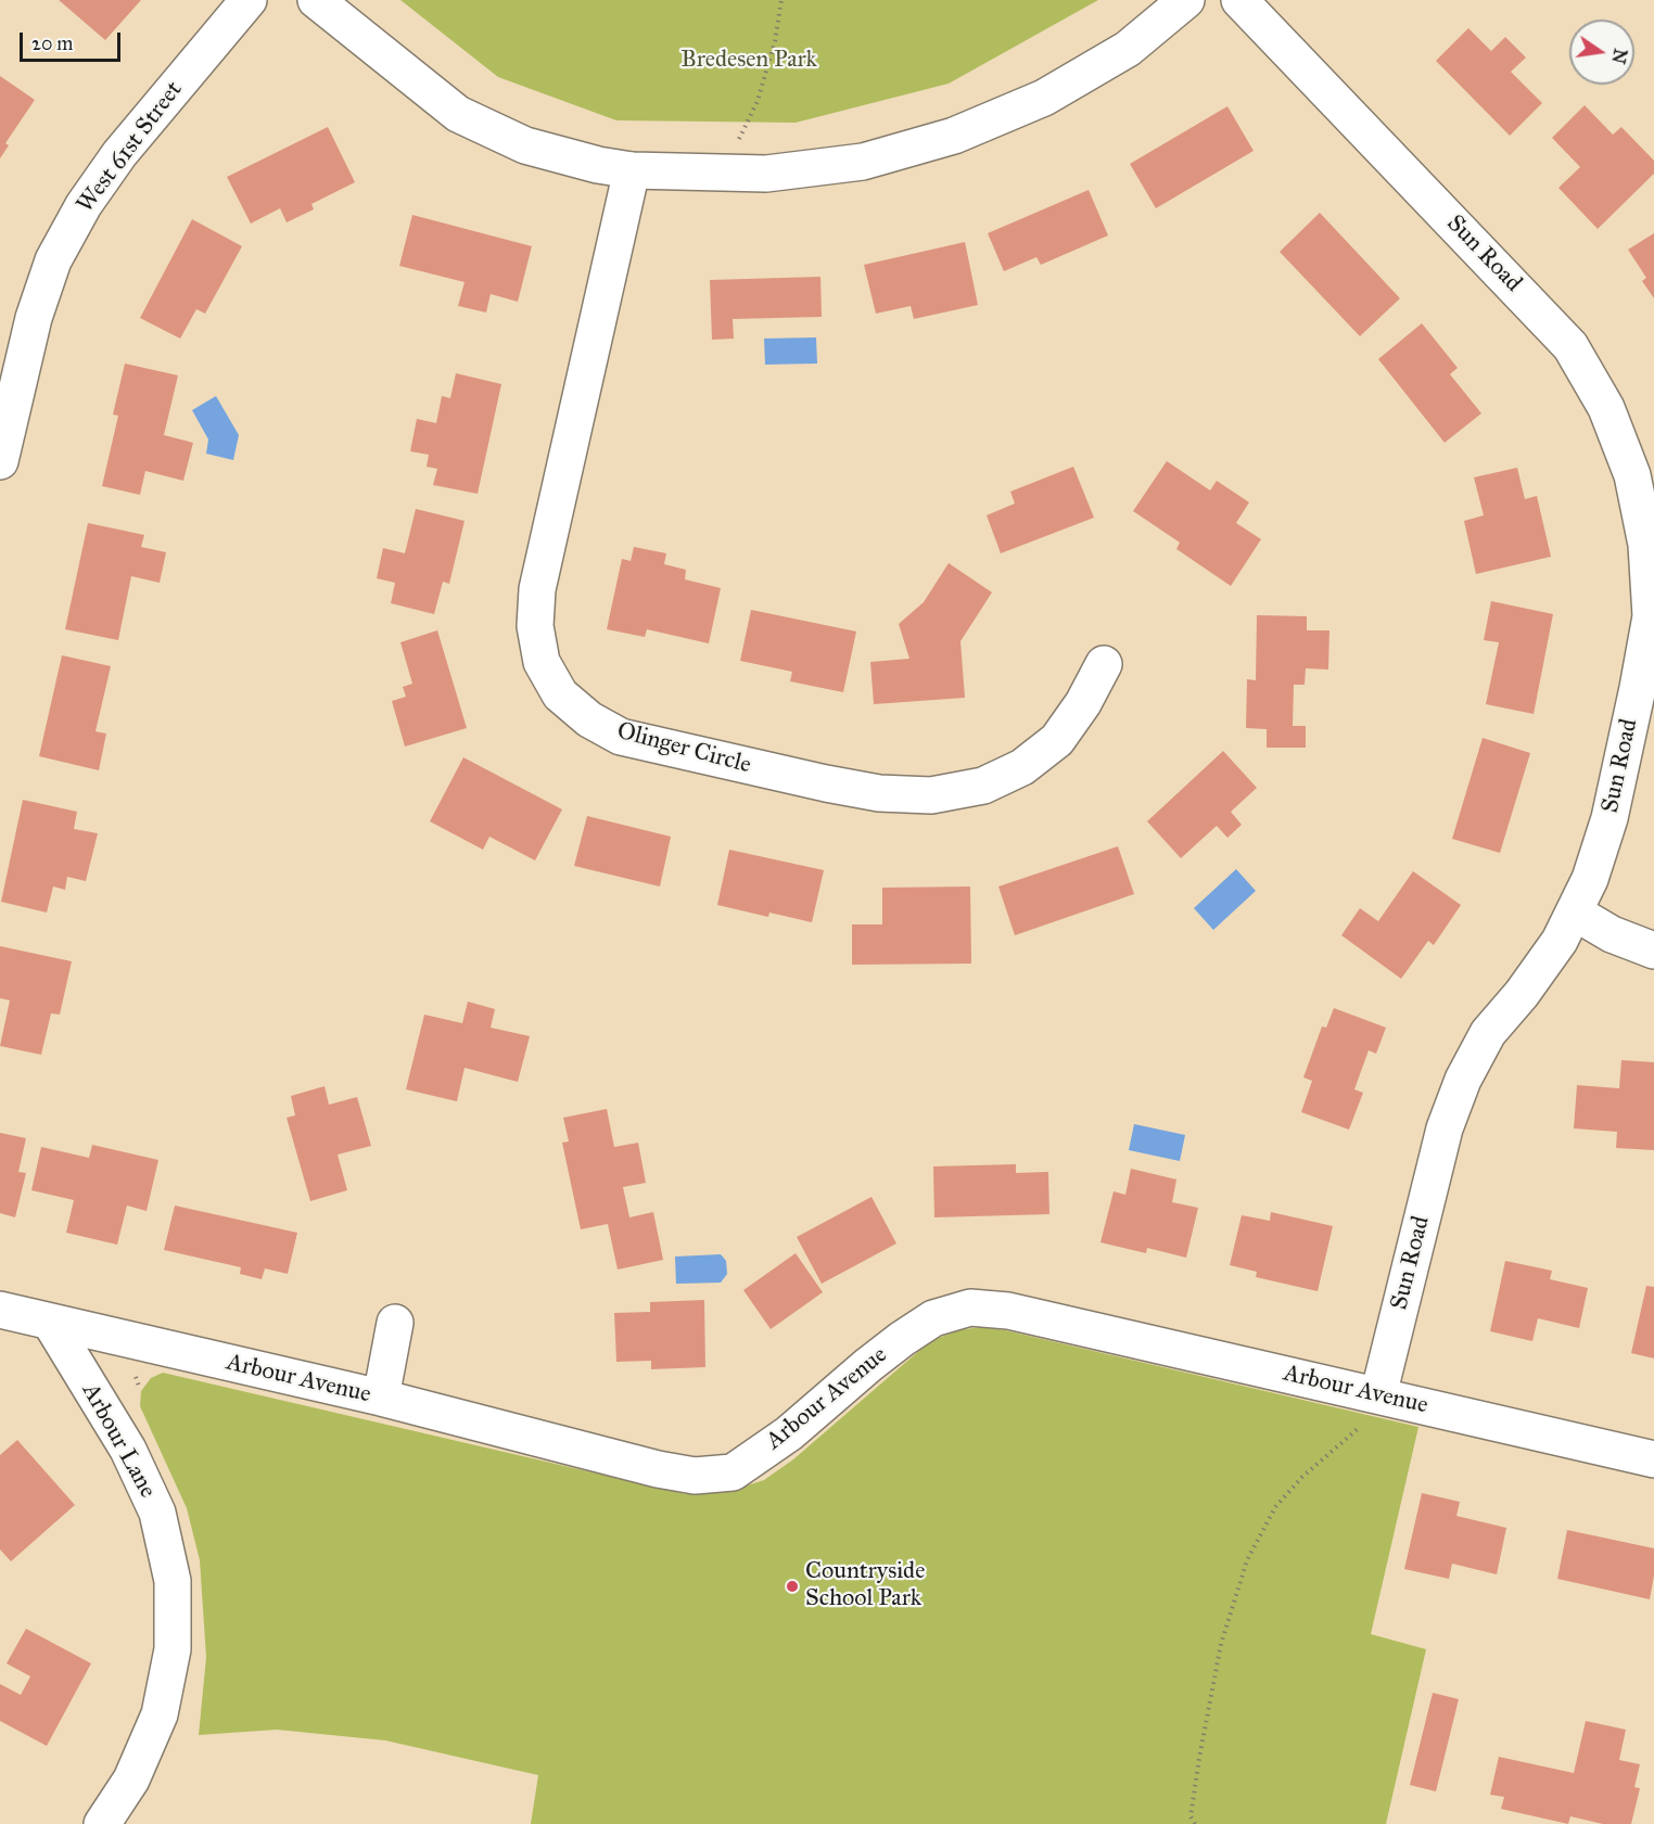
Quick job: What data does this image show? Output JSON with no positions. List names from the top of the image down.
{
  "streets": {
    "street": [
      "West 61st Street",
      "Sun Road",
      "Olinger Circle",
      "Arbour Avenue",
      "Arbour Lane"
    ]
  },
  "crossings": [
    ["Sun Road", "Arbour Avenue"],
    ["Arbour Avenue", "Arbour Lane"]
  ],
  "parks": ["Bredesen Park"],
  "places": ["Countryside School Park"],
  "scale_bar": "20 m",
  "north": "right"
}
